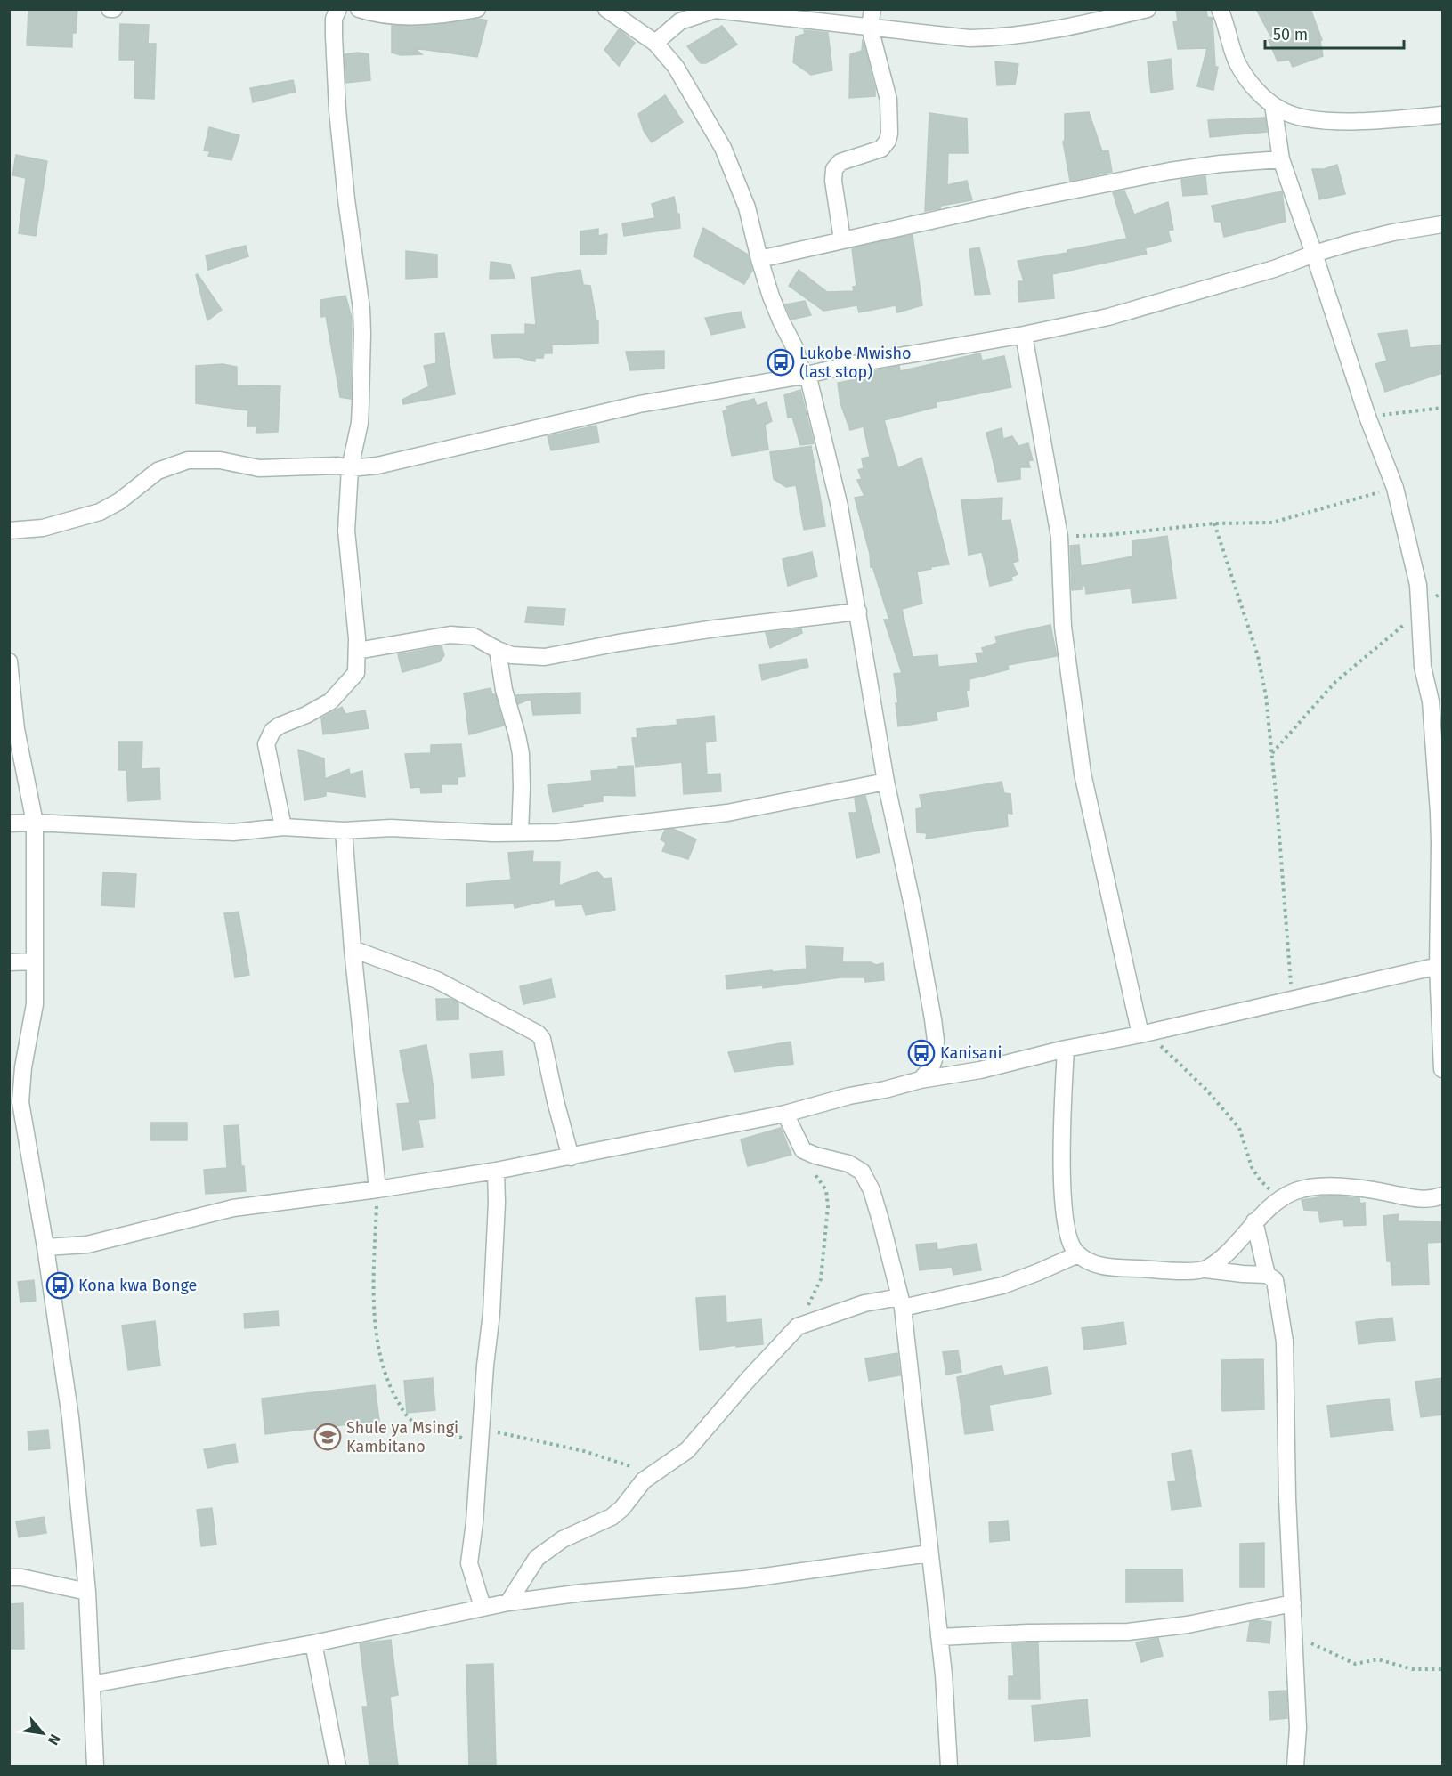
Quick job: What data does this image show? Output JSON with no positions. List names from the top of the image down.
{
  "places": {
    "bus stop": ["Lukobe Mwisho (last stop)", "Kanisani", "Kona kwa Bonge"],
    "school or university": ["Shule ya Msingi Kambitano"]
  },
  "scale_bar": "50 m",
  "north": "bottom right"
}
